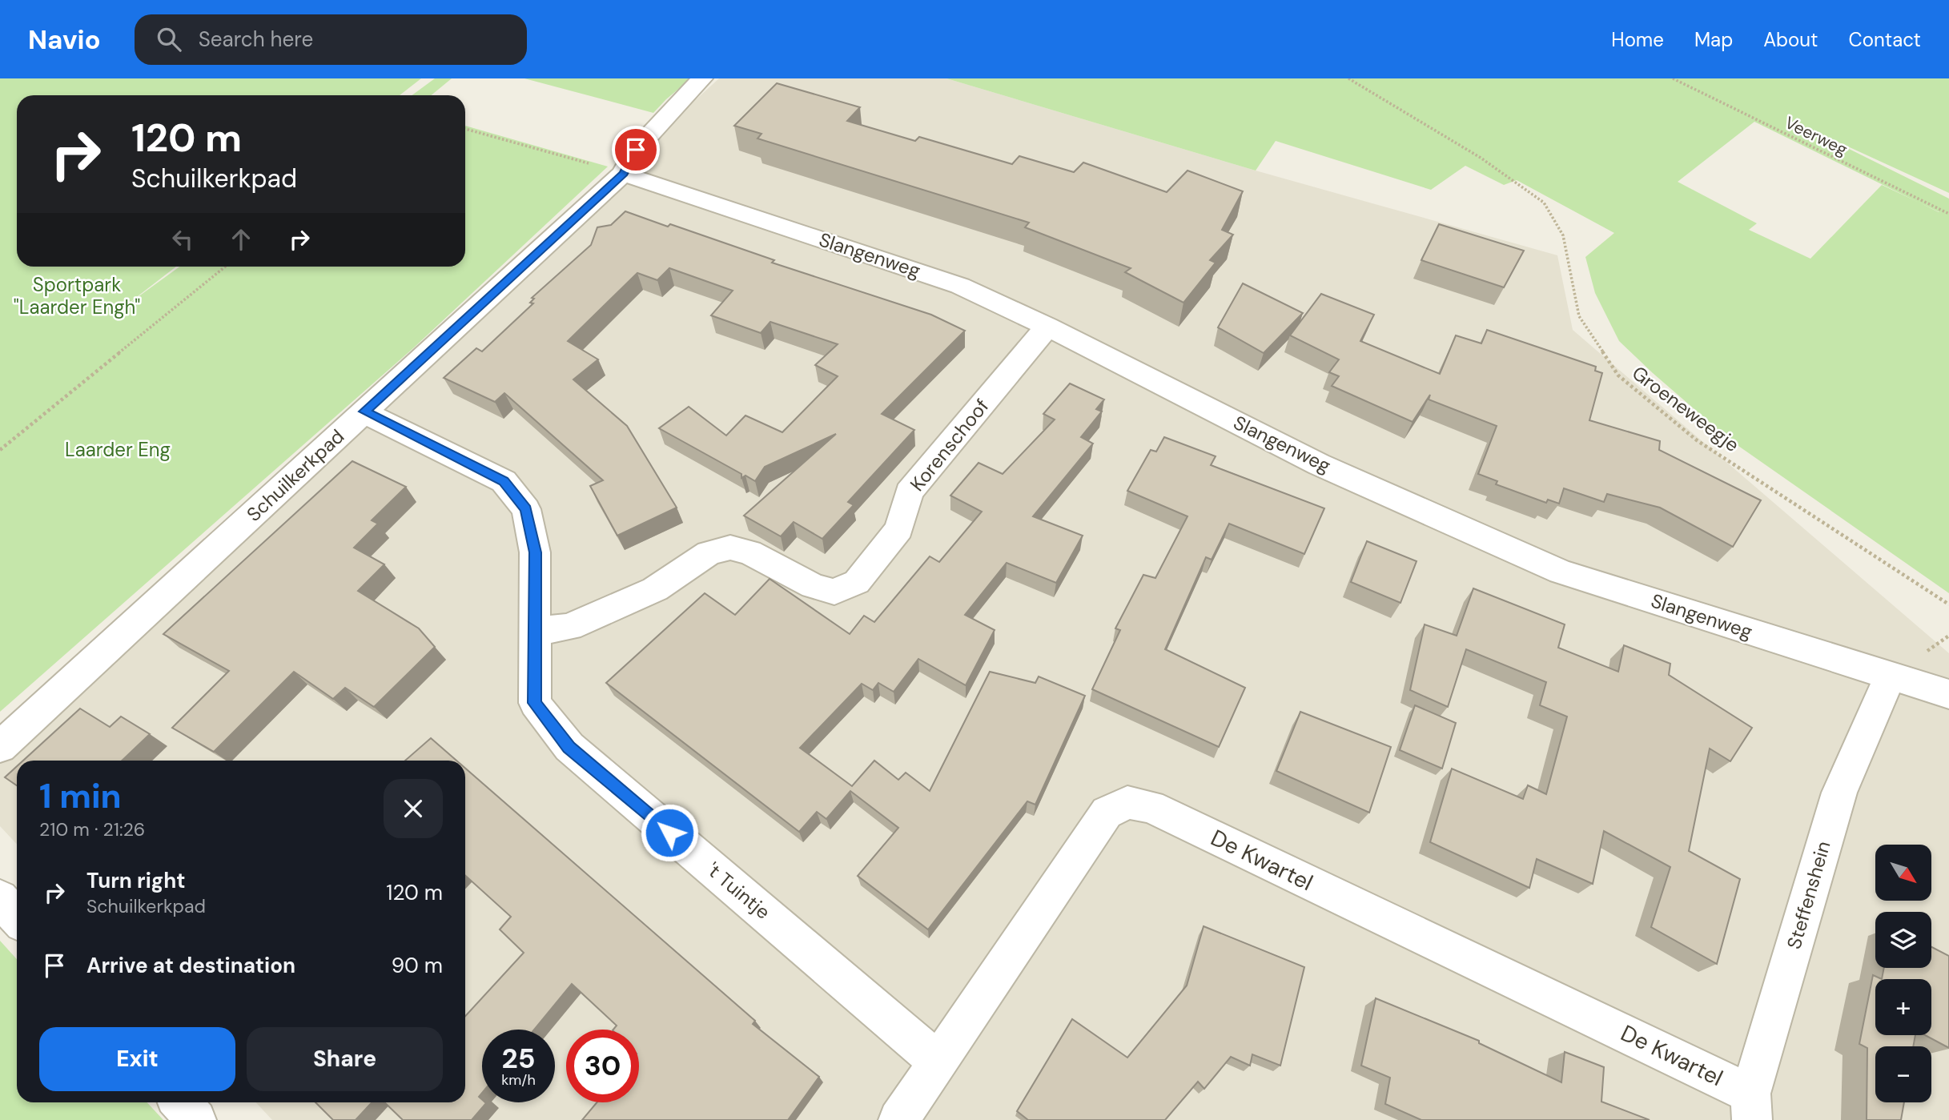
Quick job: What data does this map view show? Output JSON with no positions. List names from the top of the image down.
{
  "streets": {
    "street": [
      "Slangenweg",
      "Korenschoof",
      "Schuilkerkpad",
      "De Kwartel",
      "'t Tuintje",
      "Steffenshein"
    ],
    "path": ["Veerweg", "Groeneweegje"]
  },
  "crossings": [
    ["Slangenweg", "Korenschoof"],
    ["Slangenweg", "Schuilkerkpad"],
    ["Slangenweg", "Steffenshein"],
    ["Korenschoof", "'t Tuintje"],
    ["Schuilkerkpad", "'t Tuintje"],
    ["De Kwartel", "'t Tuintje"],
    ["De Kwartel", "Steffenshein"]
  ],
  "parks": ["Sportpark \"Laarder Engh\"", "Laarder Eng"],
  "north": "bottom right",
  "page": {
    "header": "Navio",
    "search": "Search here",
    "nav": [
      "Home",
      "Map",
      "About",
      "Contact"
    ],
    "turn": ["120 m", "Schuilkerkpad"],
    "heading": ["1 min", "210 m · 21:26"],
    "map_buttons": ["+", "−"],
    "list": [
      {
        "name": "Turn right",
        "note": "Schuilkerkpad",
        "value": "120 m"
      },
      {
        "name": "Arrive at destination",
        "value": "90 m"
      }
    ],
    "buttons": ["Exit", "Share"],
    "speed": "25 km/h",
    "limit": "30"
  }
}
